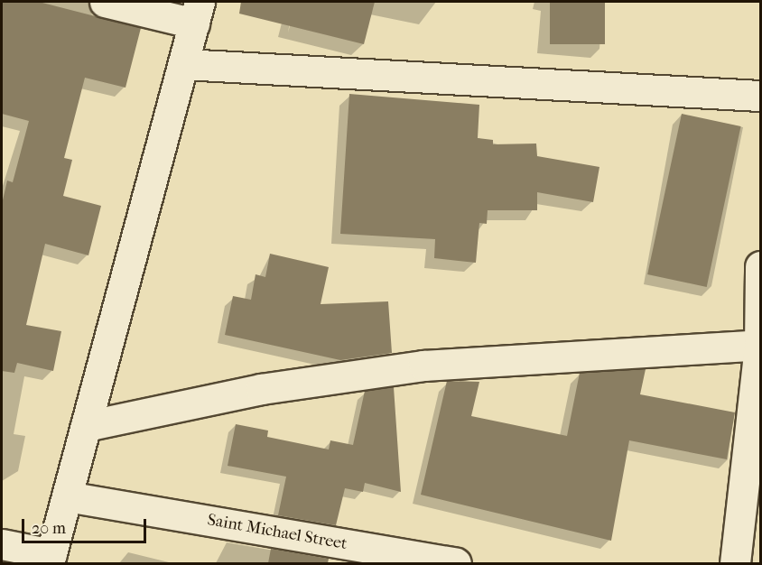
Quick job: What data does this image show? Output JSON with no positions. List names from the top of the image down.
{
  "streets": {
    "street": ["Saint Michael Street"]
  },
  "scale_bar": "20 m"
}
